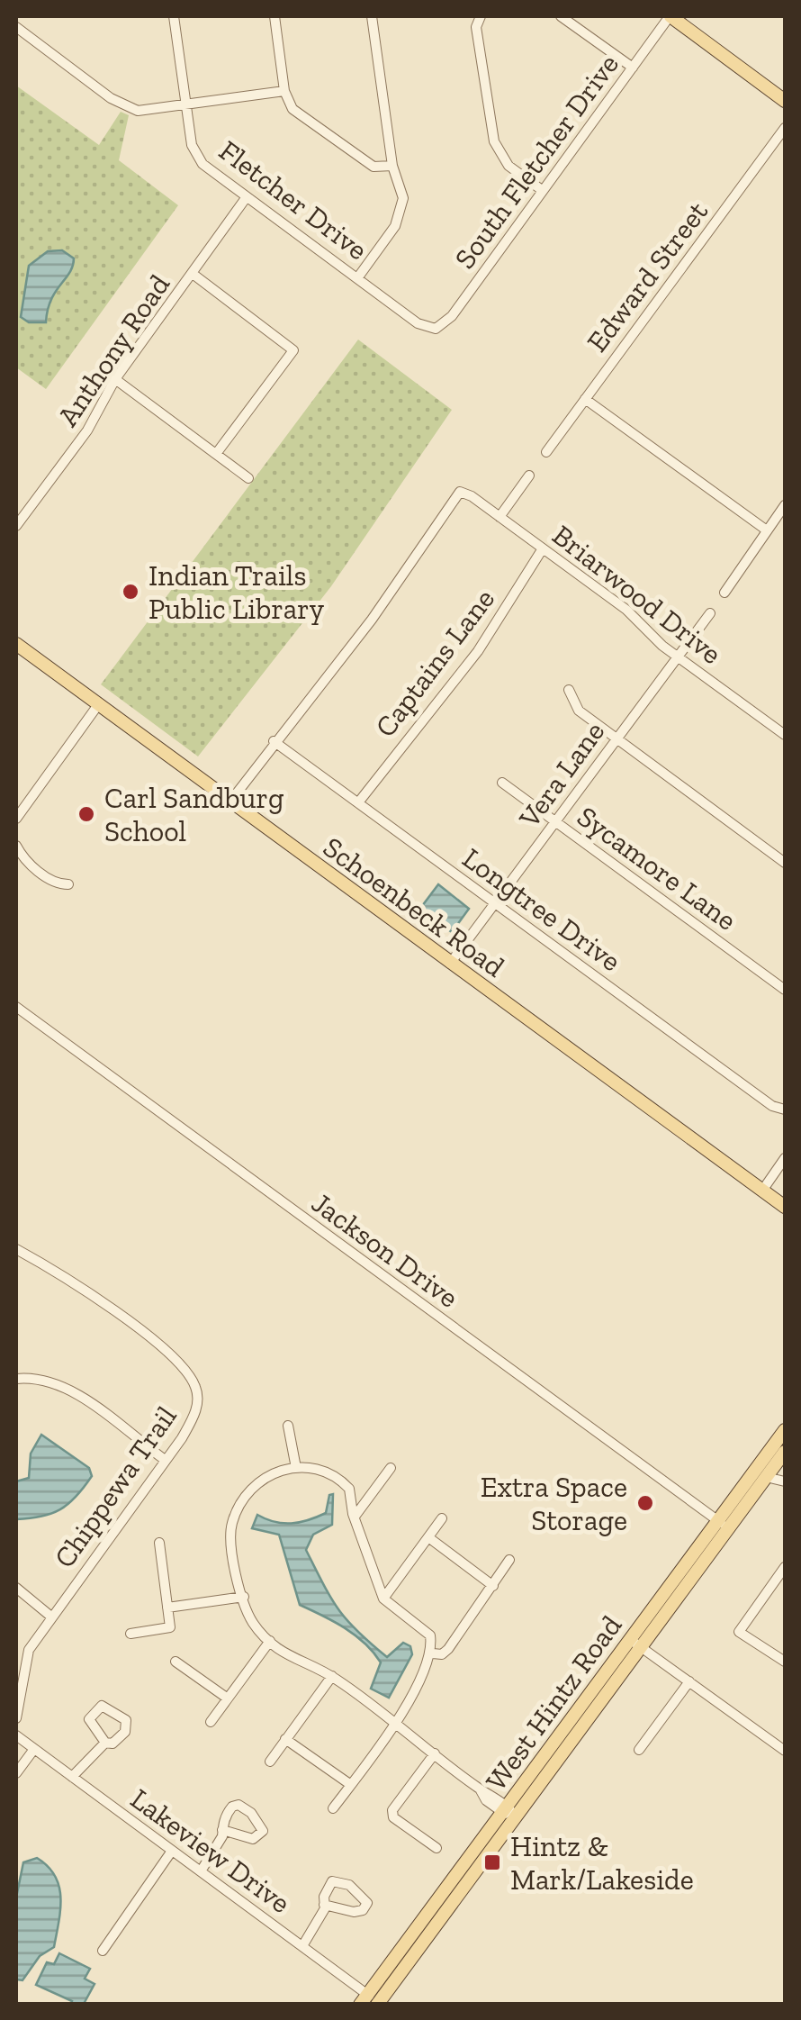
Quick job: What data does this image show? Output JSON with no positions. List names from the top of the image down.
{
  "streets": {
    "main road": ["Schoenbeck Road", "West Hintz Road"],
    "street": [
      "South Fletcher Drive",
      "Fletcher Drive",
      "Edward Street",
      "Anthony Road",
      "Briarwood Drive",
      "Captains Lane",
      "Vera Lane",
      "Sycamore Lane",
      "Longtree Drive",
      "Jackson Drive",
      "Chippewa Trail",
      "Lakeview Drive"
    ]
  },
  "crossings": [
    ["South Fletcher Drive", "Fletcher Drive"],
    ["Fletcher Drive", "Anthony Road"],
    ["Briarwood Drive", "Captains Lane"],
    ["Briarwood Drive", "Vera Lane"],
    ["Briarwood Drive", "Longtree Drive"],
    ["Captains Lane", "Longtree Drive"],
    ["Vera Lane", "Sycamore Lane"],
    ["Vera Lane", "Schoenbeck Road"],
    ["Vera Lane", "Longtree Drive"],
    ["Jackson Drive", "West Hintz Road"],
    ["West Hintz Road", "Lakeview Drive"]
  ],
  "places": {
    "other": ["Indian Trails Public Library", "Carl Sandburg School", "Extra Space Storage"],
    "transit": ["Hintz & Mark/Lakeside"]
  }
}
